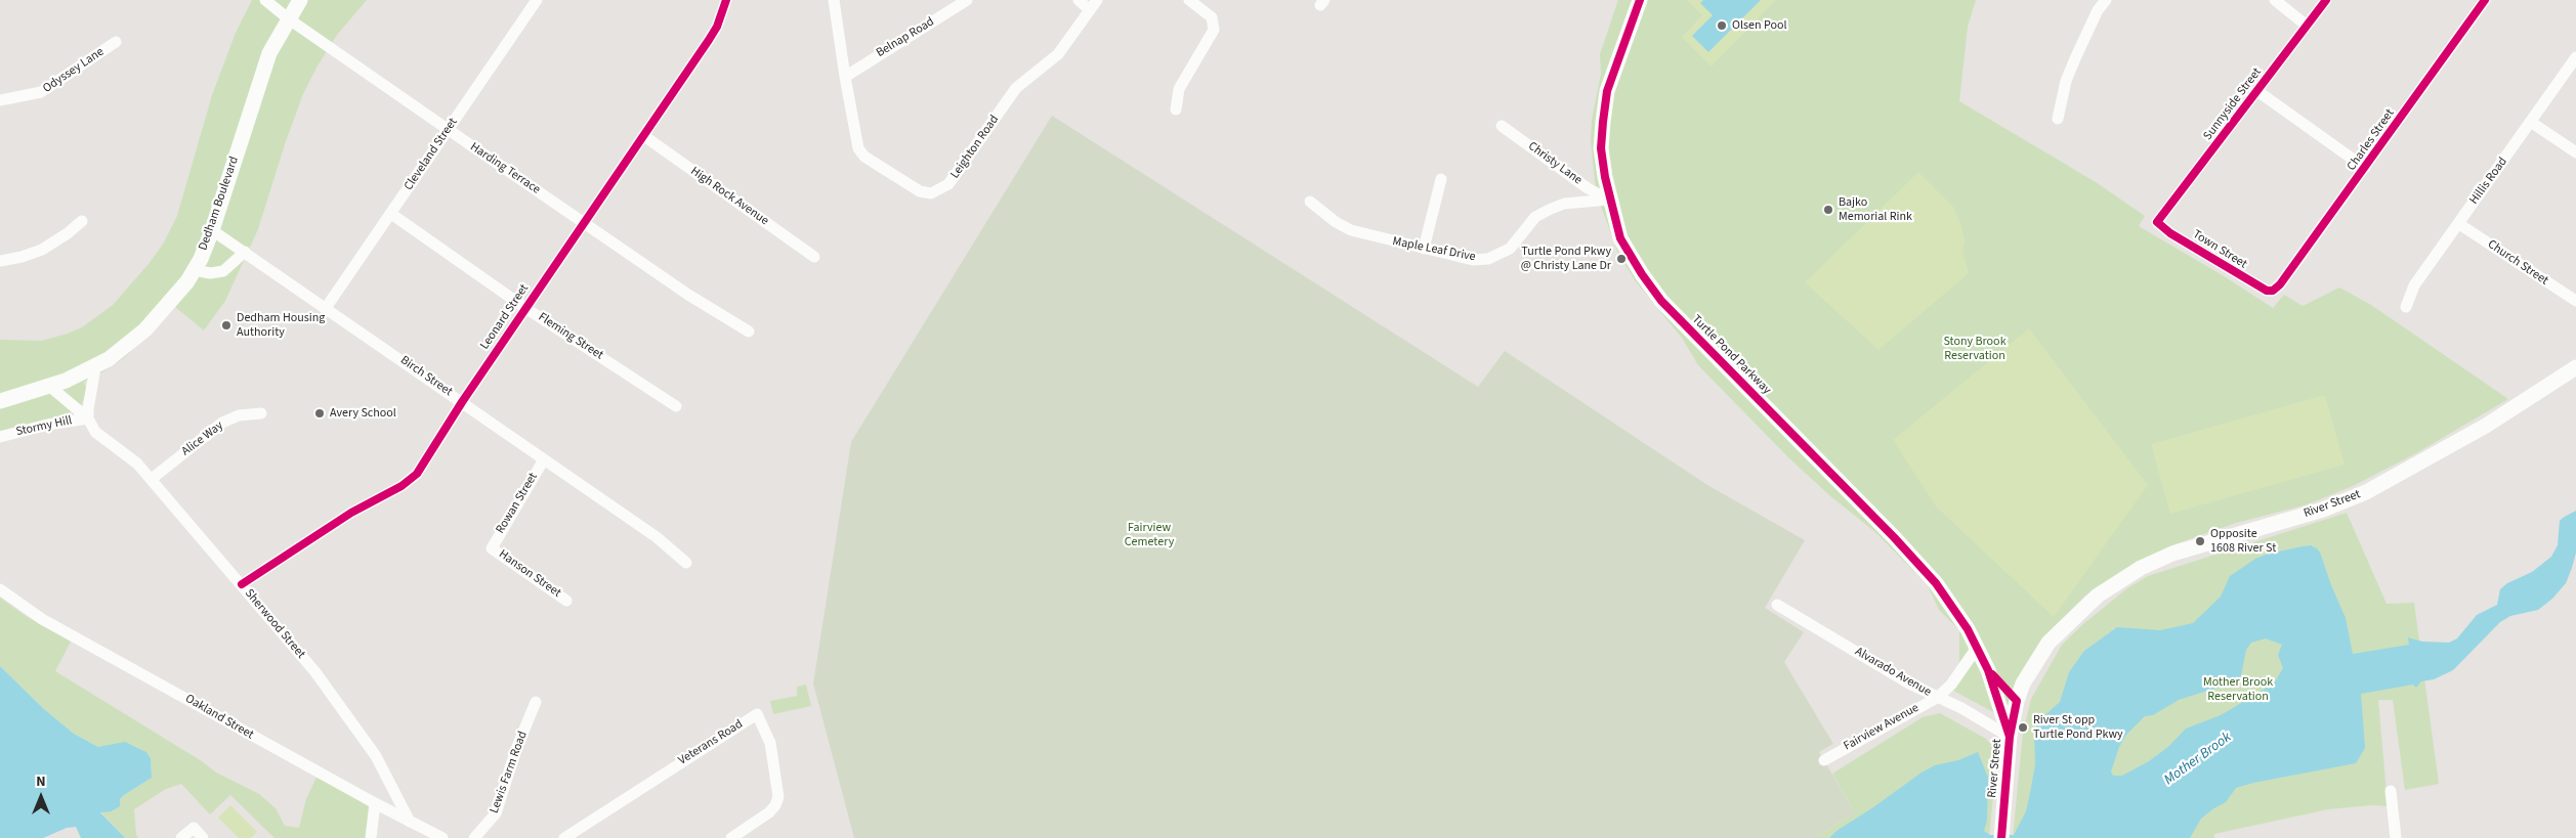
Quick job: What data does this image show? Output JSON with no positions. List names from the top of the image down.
{
  "streets": {
    "main road": ["Dedham Boulevard", "Turtle Pond Parkway", "River Street"],
    "street": [
      "Belnap Road",
      "Odyssey Lane",
      "Sunnyside Street",
      "Charles Street",
      "Leighton Road",
      "Cleveland Street",
      "Christy Lane",
      "Harding Terrace",
      "Hillis Road",
      "High Rock Avenue",
      "Maple Leaf Drive",
      "Town Street",
      "Church Street",
      "Leonard Street",
      "Fleming Street",
      "Birch Street",
      "Stormy Hill",
      "Alice Way",
      "Rowan Street",
      "Hanson Street",
      "Sherwood Street",
      "Alvarado Avenue",
      "Oakland Street",
      "Fairview Avenue",
      "Veterans Road",
      "Lewis Farm Road"
    ]
  },
  "crossings": [
    ["Belnap Road", "Leighton Road"],
    ["Sunnyside Street", "Town Street"],
    ["Charles Street", "Town Street"],
    ["Cleveland Street", "Harding Terrace"],
    ["Cleveland Street", "Fleming Street"],
    ["Cleveland Street", "Birch Street"],
    ["Christy Lane", "Maple Leaf Drive"],
    ["Christy Lane", "Turtle Pond Parkway"],
    ["Harding Terrace", "Dedham Boulevard"],
    ["Harding Terrace", "Leonard Street"],
    ["Hillis Road", "Church Street"],
    ["High Rock Avenue", "Leonard Street"],
    ["Dedham Boulevard", "Birch Street"],
    ["Dedham Boulevard", "Sherwood Street"],
    ["Maple Leaf Drive", "Turtle Pond Parkway"],
    ["Leonard Street", "Fleming Street"],
    ["Leonard Street", "Birch Street"],
    ["Leonard Street", "Sherwood Street"],
    ["Turtle Pond Parkway", "River Street"],
    ["Turtle Pond Parkway", "Alvarado Avenue"],
    ["Turtle Pond Parkway", "Fairview Avenue"],
    ["Birch Street", "Rowan Street"],
    ["Stormy Hill", "Sherwood Street"],
    ["Alice Way", "Sherwood Street"],
    ["Rowan Street", "Hanson Street"],
    ["River Street", "Alvarado Avenue"],
    ["Sherwood Street", "Oakland Street"],
    ["Alvarado Avenue", "Fairview Avenue"]
  ],
  "water": ["Mother Brook"],
  "parks": ["Stony Brook Reservation", "Fairview Cemetery", "Mother Brook Reservation"],
  "places": [
    "Olsen Pool",
    "Bajko Memorial Rink",
    "Turtle Pond Pkwy @ Christy Lane Dr",
    "Dedham Housing Authority",
    "Avery School",
    "Opposite 1608 River St",
    "River St opp Turtle Pond Pkwy"
  ],
  "north": "top"
}
